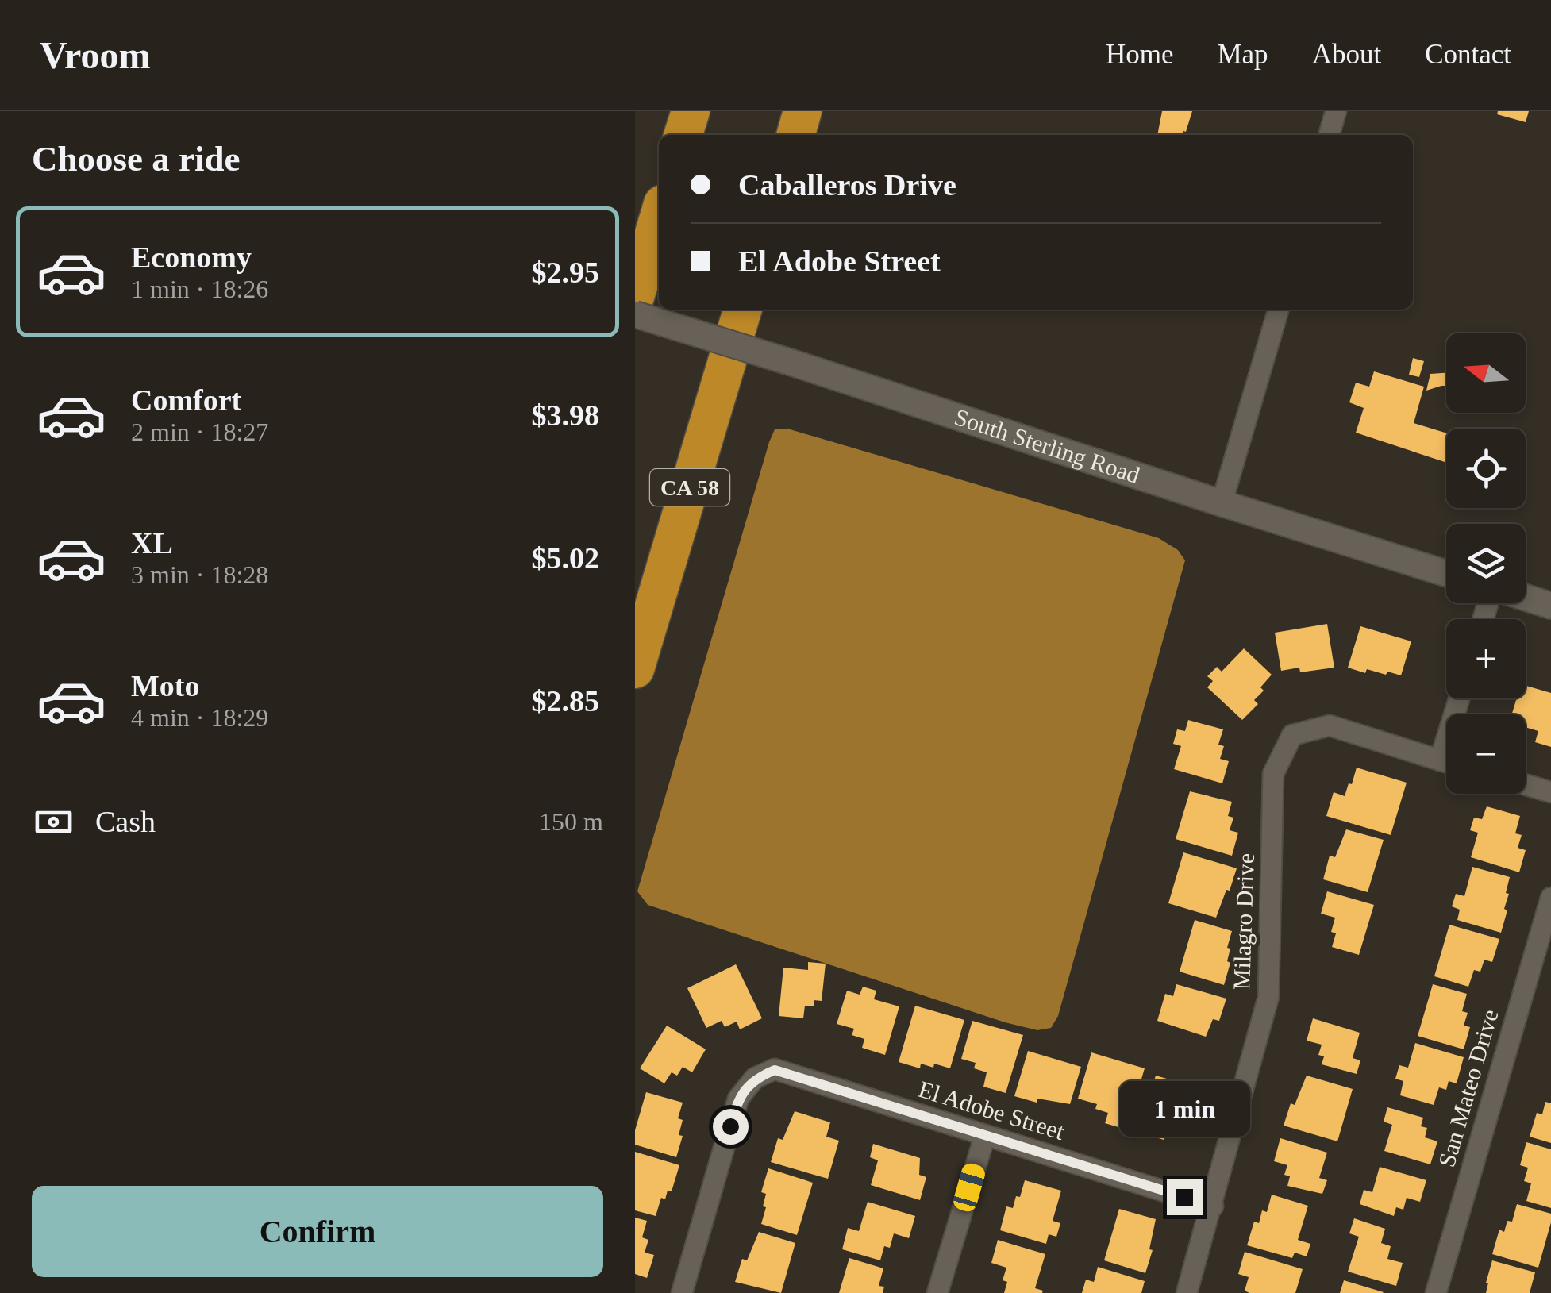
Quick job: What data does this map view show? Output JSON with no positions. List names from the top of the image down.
{
  "streets": {
    "highway": ["CA 58"],
    "street": [
      "South Sterling Road",
      "Milagro Drive",
      "San Mateo Drive",
      "El Adobe Street"
    ]
  },
  "crossings": [
    ["Milagro Drive", "El Adobe Street"]
  ],
  "north": "left",
  "page": {
    "header": "Vroom",
    "nav": [
      "Home",
      "Map",
      "About",
      "Contact"
    ],
    "heading": "Choose a ride",
    "banner": ["Caballeros Drive", "El Adobe Street"],
    "list": [
      {
        "name": "Economy",
        "note": "1 min · 18:26",
        "value": "$2.95"
      },
      {
        "name": "Comfort",
        "note": "2 min · 18:27",
        "value": "$3.98"
      },
      {
        "name": "XL",
        "note": "3 min · 18:28",
        "value": "$5.02"
      },
      {
        "name": "Moto",
        "note": "4 min · 18:29",
        "value": "$2.85"
      }
    ],
    "map_buttons": ["+", "−"],
    "pay": ["Cash", "150 m"],
    "bubble": "1 min",
    "buttons": "Confirm"
  }
}
